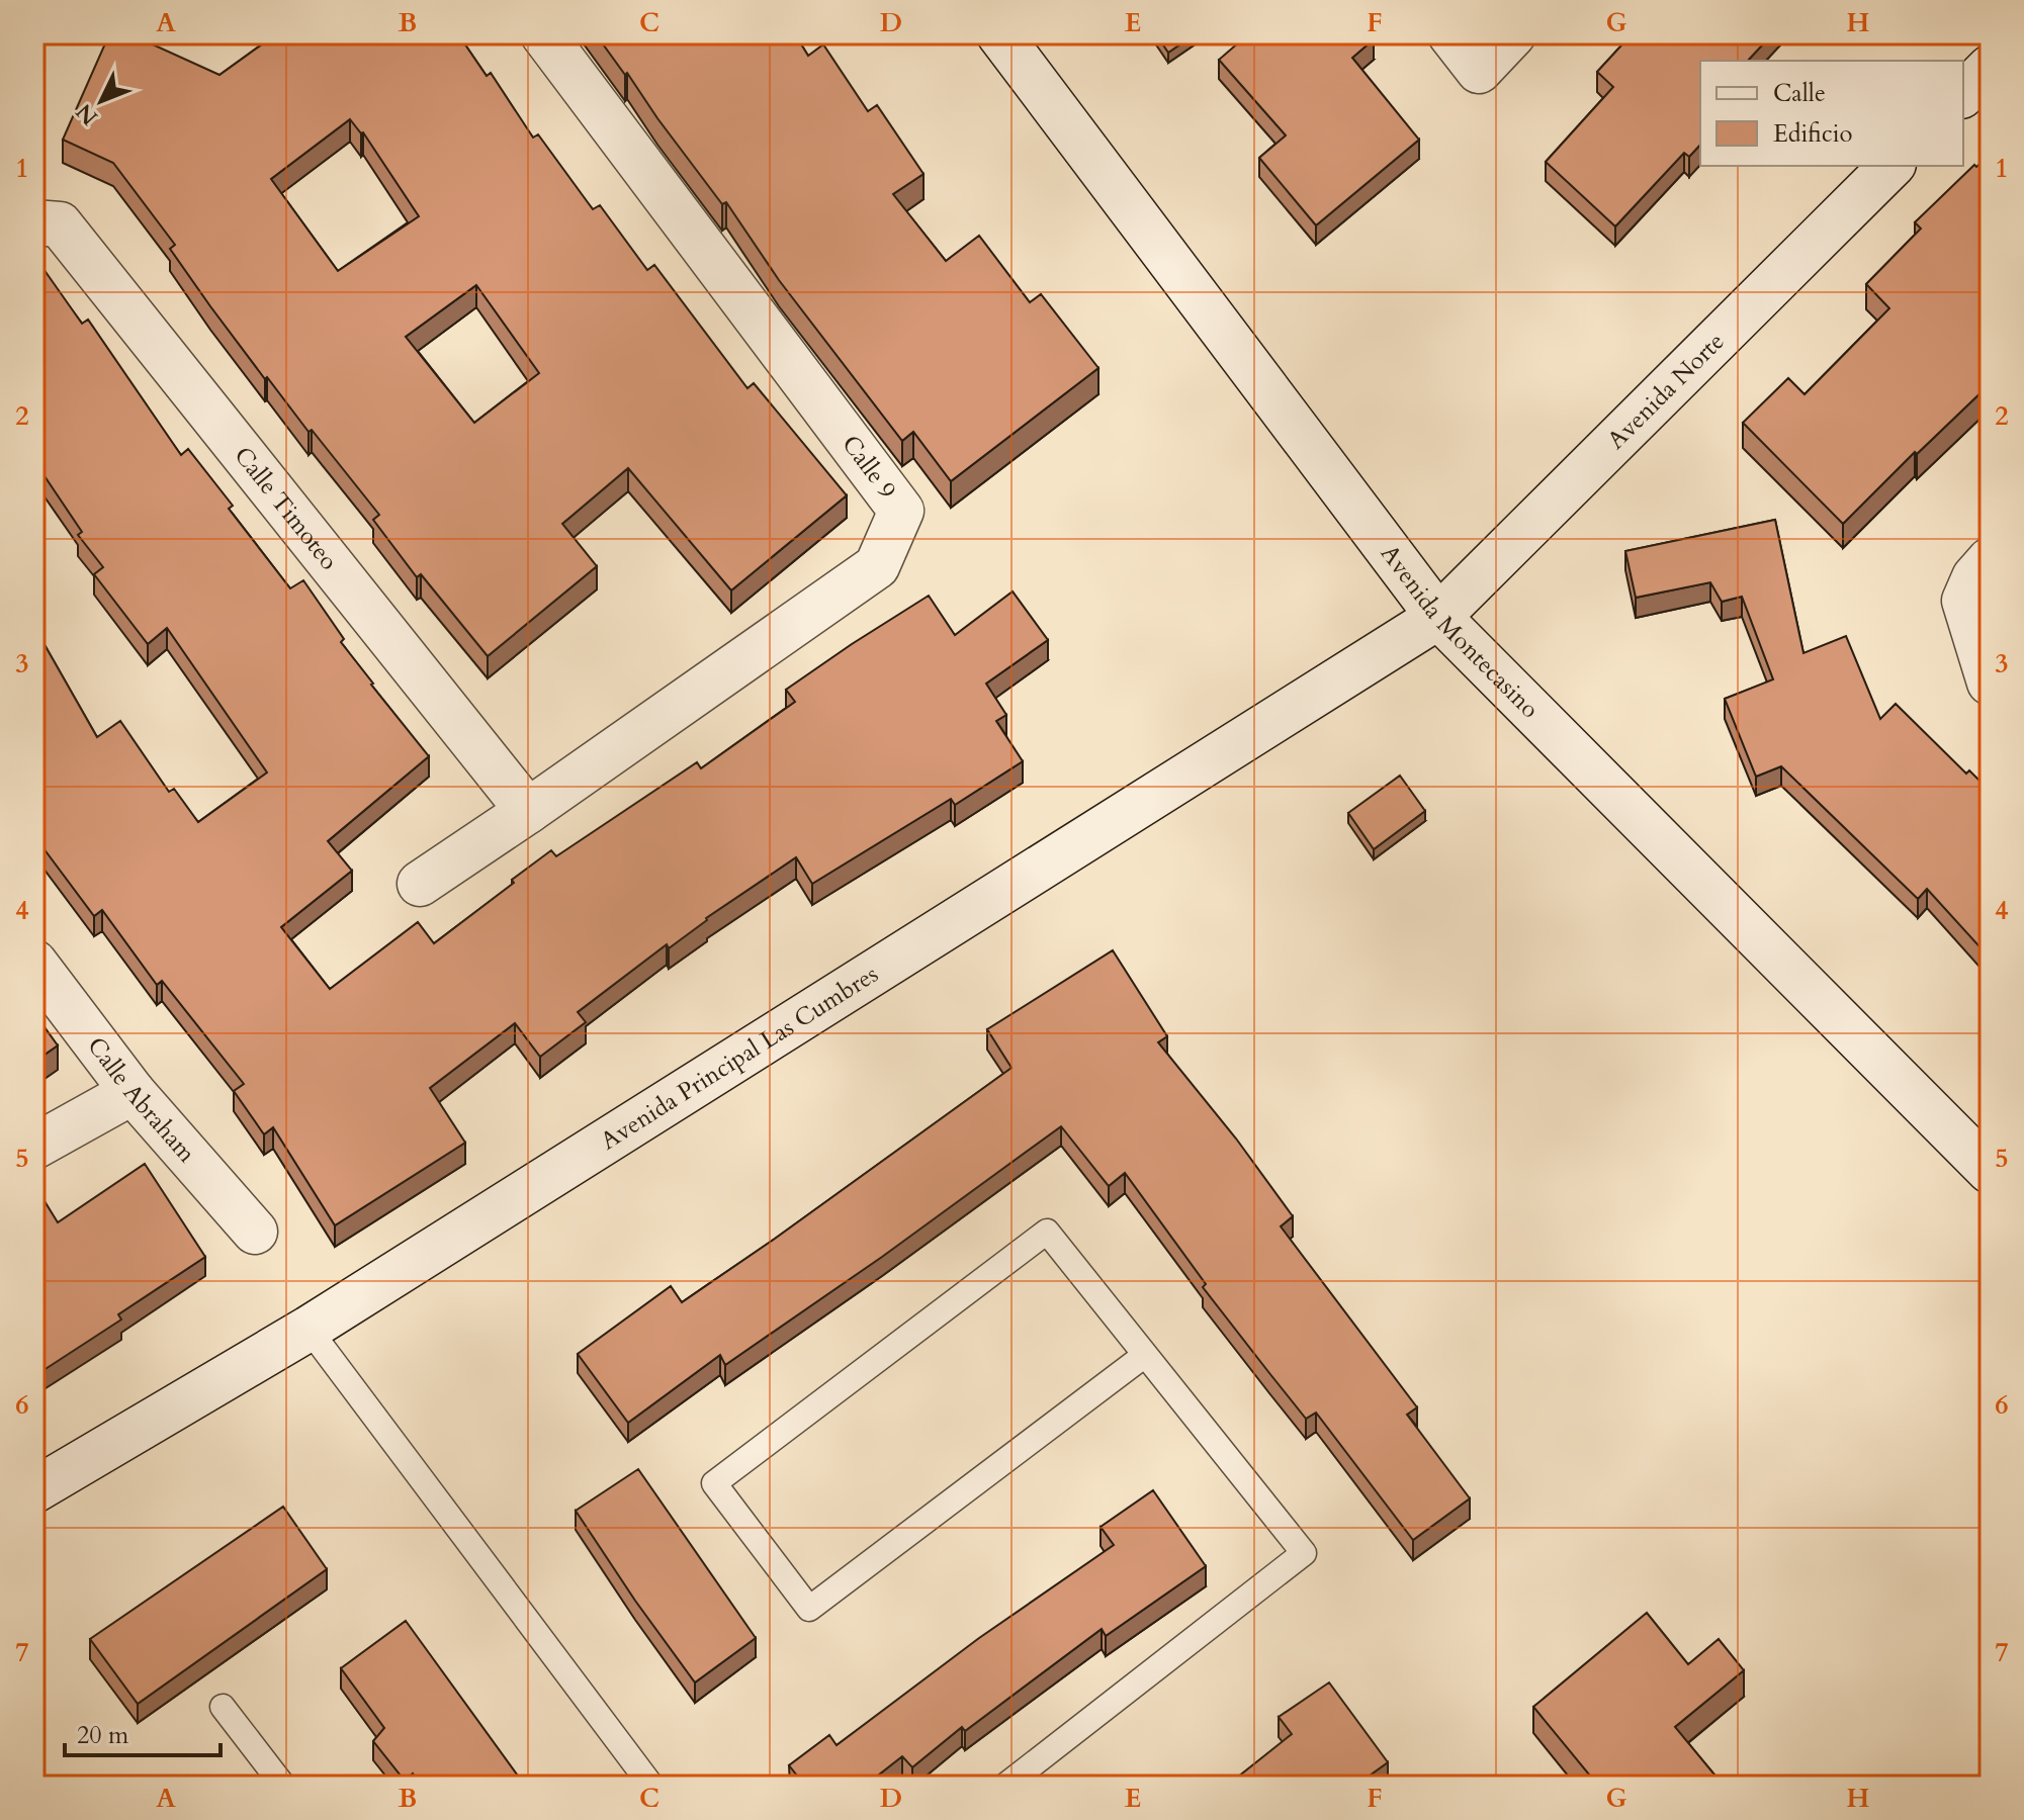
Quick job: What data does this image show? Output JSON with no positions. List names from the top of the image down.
{
  "streets": {
    "street": [
      "Avenida Norte",
      "Calle 9",
      "Calle Timoteo",
      "Avenida Montecasino",
      "Avenida Principal Las Cumbres",
      "Calle Abraham"
    ]
  },
  "crossings": [
    ["Avenida Norte", "Avenida Montecasino"],
    ["Avenida Norte", "Avenida Principal Las Cumbres"],
    ["Calle 9", "Calle Timoteo"],
    ["Avenida Montecasino", "Avenida Principal Las Cumbres"]
  ],
  "legend": ["Calle", "Edificio"],
  "scale_bar": "20 m",
  "north": "bottom left",
  "grid": {
    "columns": [
      "A",
      "B",
      "C",
      "D",
      "E",
      "F",
      "G",
      "H"
    ],
    "rows": [
      "1",
      "2",
      "3",
      "4",
      "5",
      "6",
      "7"
    ]
  }
}
